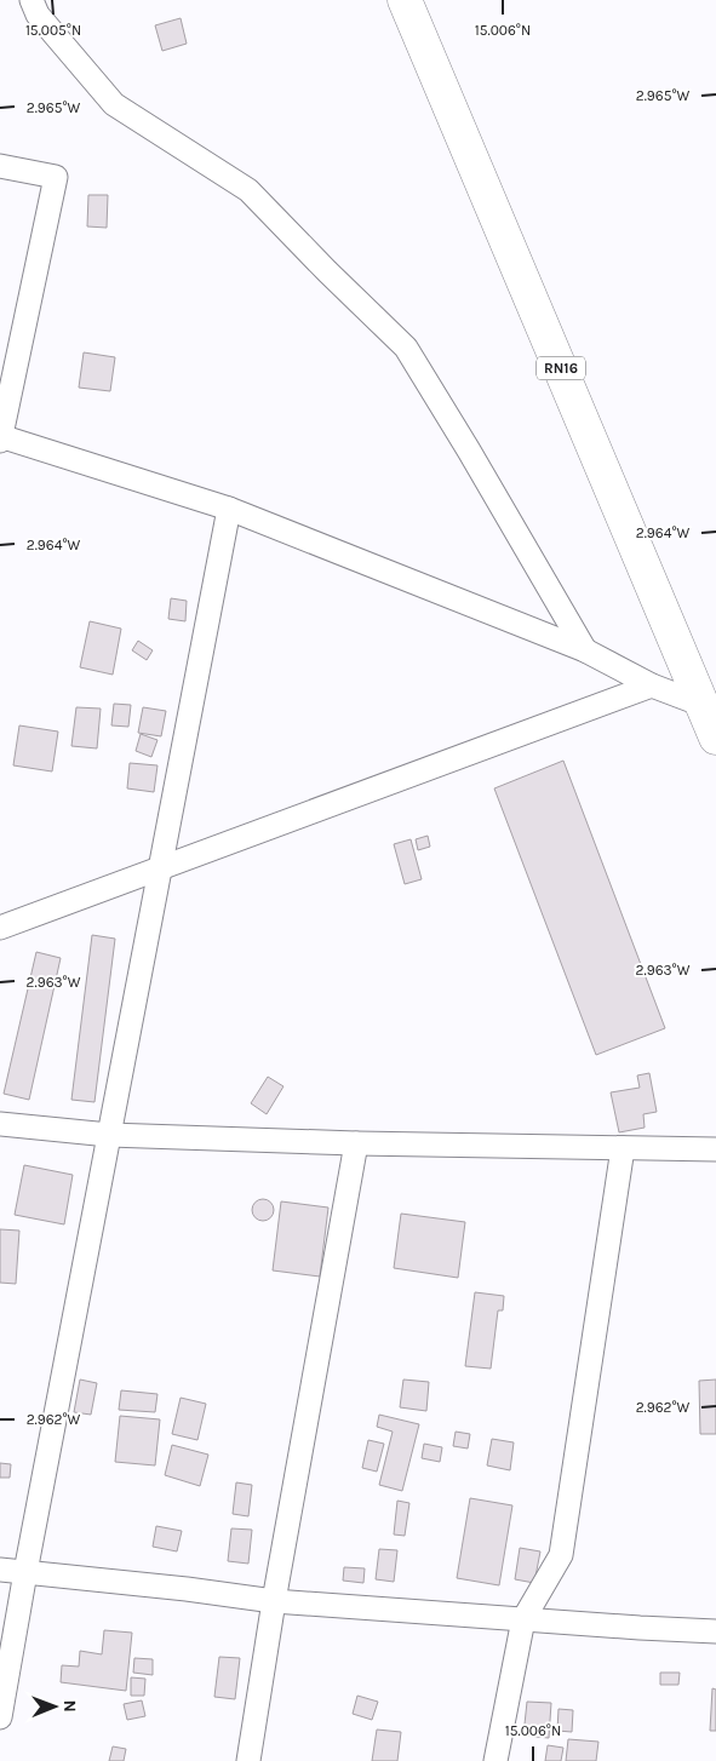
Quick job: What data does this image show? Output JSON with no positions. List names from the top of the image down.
{
  "streets": {
    "main road": ["RN16"]
  },
  "north": "right",
  "coordinates": [
    "15.005°N",
    "15.006°N",
    "2.965°W",
    "2.964°W",
    "2.963°W",
    "2.962°W"
  ]
}
